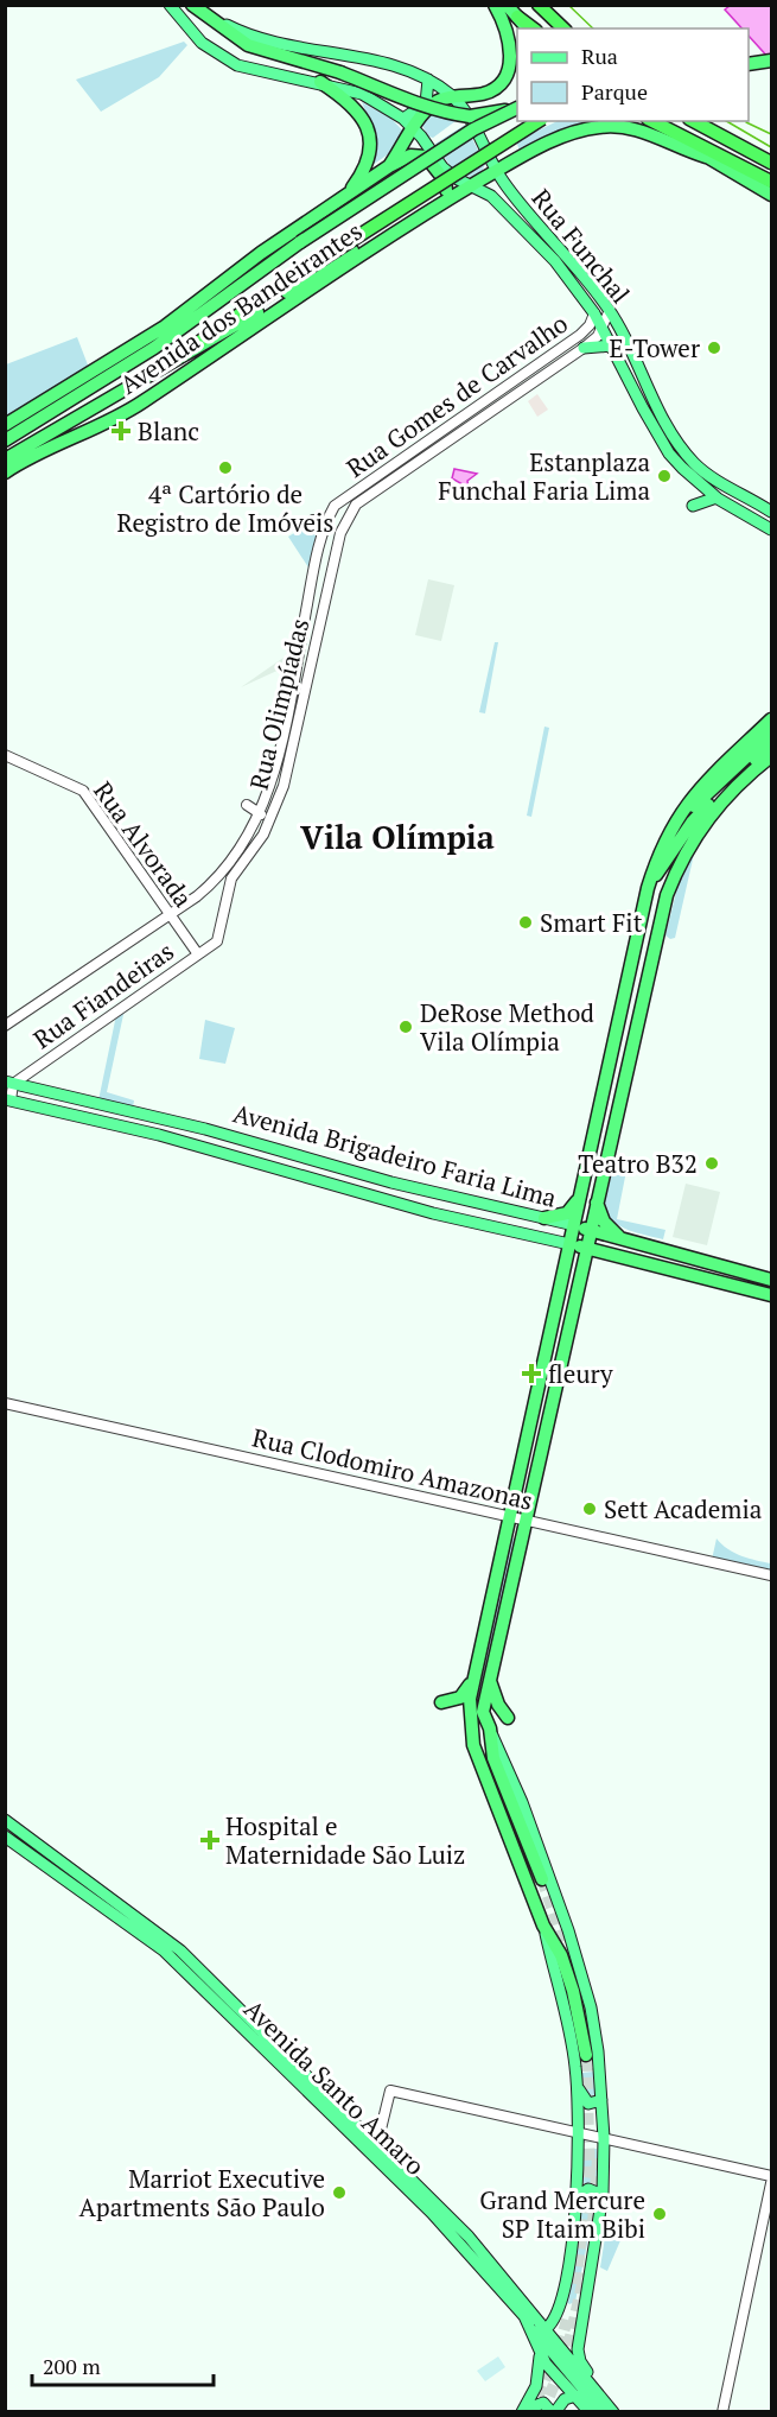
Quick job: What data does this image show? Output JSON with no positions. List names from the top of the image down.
{
  "streets": {
    "highway": ["Avenida dos Bandeirantes", "Avenida Brigadeiro Faria Lima"],
    "main road": ["Rua Funchal", "Avenida Santo Amaro"],
    "street": [
      "Rua Gomes de Carvalho",
      "Rua Olimpíadas",
      "Rua Alvorada",
      "Rua Fiandeiras",
      "Rua Clodomiro Amazonas"
    ]
  },
  "crossings": [
    ["Rua Funchal", "Avenida dos Bandeirantes"],
    ["Rua Funchal", "Rua Gomes de Carvalho"],
    ["Rua Gomes de Carvalho", "Rua Olimpíadas"],
    ["Rua Olimpíadas", "Rua Alvorada"],
    ["Rua Olimpíadas", "Rua Fiandeiras"],
    ["Rua Alvorada", "Rua Fiandeiras"],
    ["Rua Fiandeiras", "Avenida Brigadeiro Faria Lima"]
  ],
  "districts": ["Vila Olímpia"],
  "places": {
    "other": [
      "E-Tower",
      "4ª Cartório de Registro de Imóveis",
      "Estanplaza Funchal Faria Lima",
      "Smart Fit",
      "DeRose Method Vila Olímpia",
      "Teatro B32",
      "Sett Academia",
      "Marriot Executive Apartments São Paulo",
      "Grand Mercure SP Itaim Bibi"
    ],
    "health": ["Blanc", "fleury", "Hospital e Maternidade São Luiz"]
  },
  "legend": ["Rua", "Parque"],
  "scale_bar": "200 m"
}
